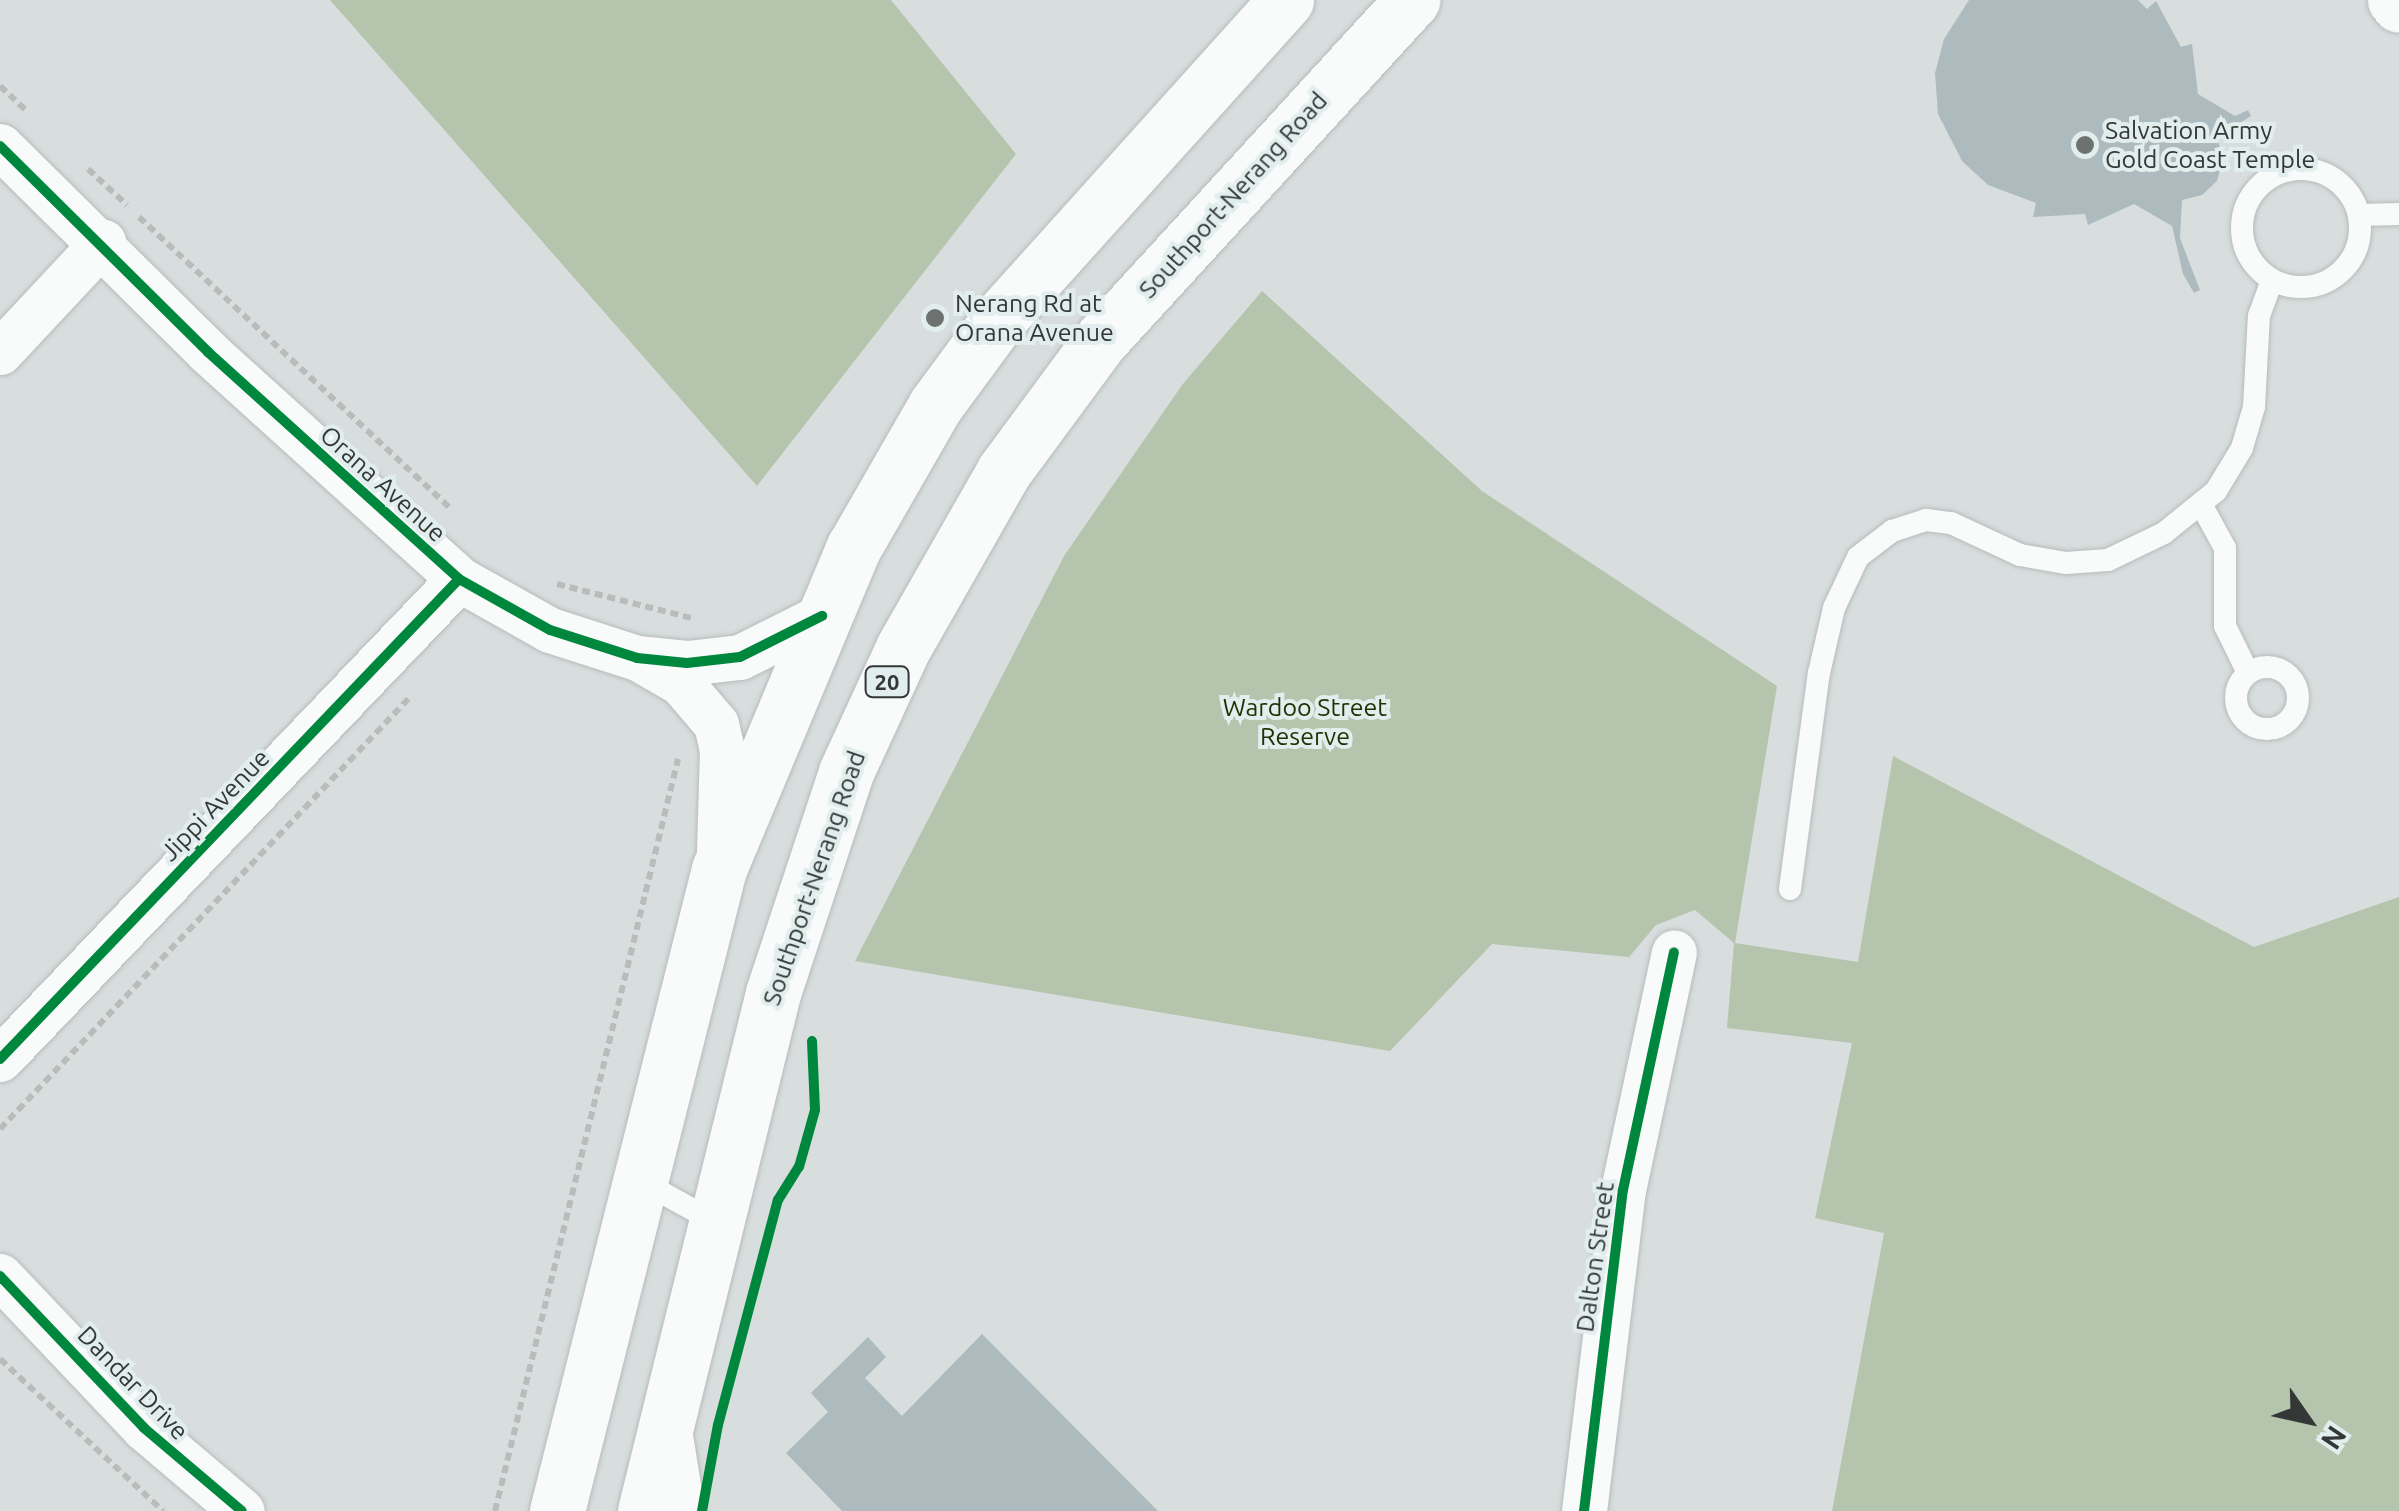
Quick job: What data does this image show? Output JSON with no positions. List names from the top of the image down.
{
  "streets": {
    "main road": ["Southport-Nerang Road", "20"],
    "street": [
      "Orana Avenue",
      "Jippi Avenue",
      "Dalton Street",
      "Dandar Drive"
    ]
  },
  "crossings": [
    ["Orana Avenue", "Jippi Avenue"]
  ],
  "parks": ["Wardoo Street Reserve"],
  "places": ["Salvation Army Gold Coast Temple", "Nerang Rd at Orana Avenue"],
  "north": "bottom right"
}
